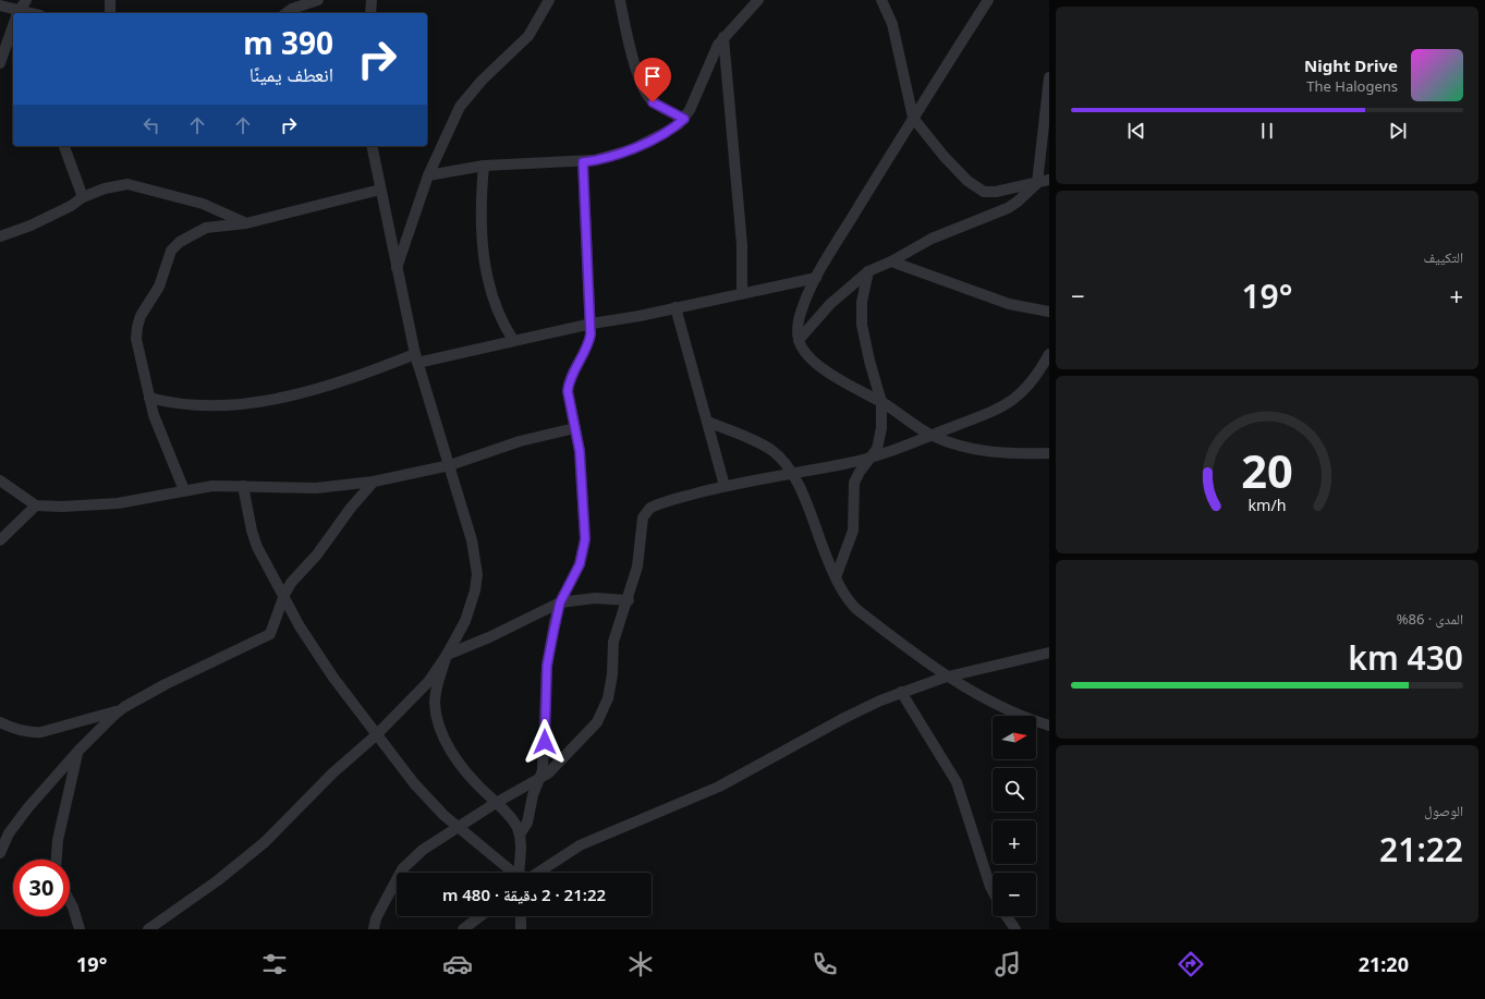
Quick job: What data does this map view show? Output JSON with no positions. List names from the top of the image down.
{
  "north": "right",
  "page": {
    "turn": ["390 m", "انعطف يمينًا"],
    "song": ["Night Drive", "The Halogens"],
    "tile": [
      "التكييف",
      ["المدى · 86%", "430 km"],
      ["الوصول", "21:22"]
    ],
    "heat": ["−", "19°", "+"],
    "map_buttons": ["+", "−"],
    "limit": "30",
    "trip": "21:22 · 2 دقيقة · 480 m",
    "tabs": ["21:20", "19°"],
    "gauge": ["20", "km/h"]
  }
}
